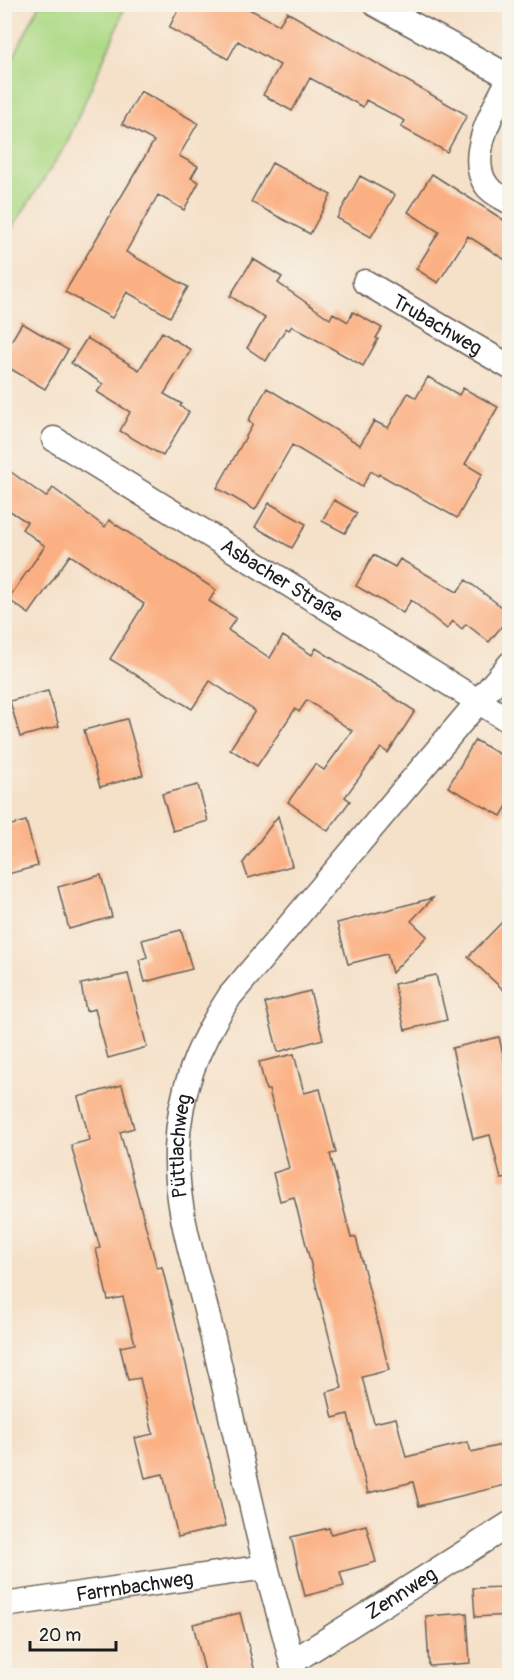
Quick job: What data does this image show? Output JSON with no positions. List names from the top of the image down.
{
  "streets": {
    "street": [
      "Trubachweg",
      "Asbacher Straße",
      "Püttlachweg",
      "Farrnbachweg",
      "Zennweg"
    ]
  },
  "crossings": [
    ["Asbacher Straße", "Püttlachweg"],
    ["Püttlachweg", "Farrnbachweg"],
    ["Püttlachweg", "Zennweg"]
  ],
  "scale_bar": "20 m"
}
